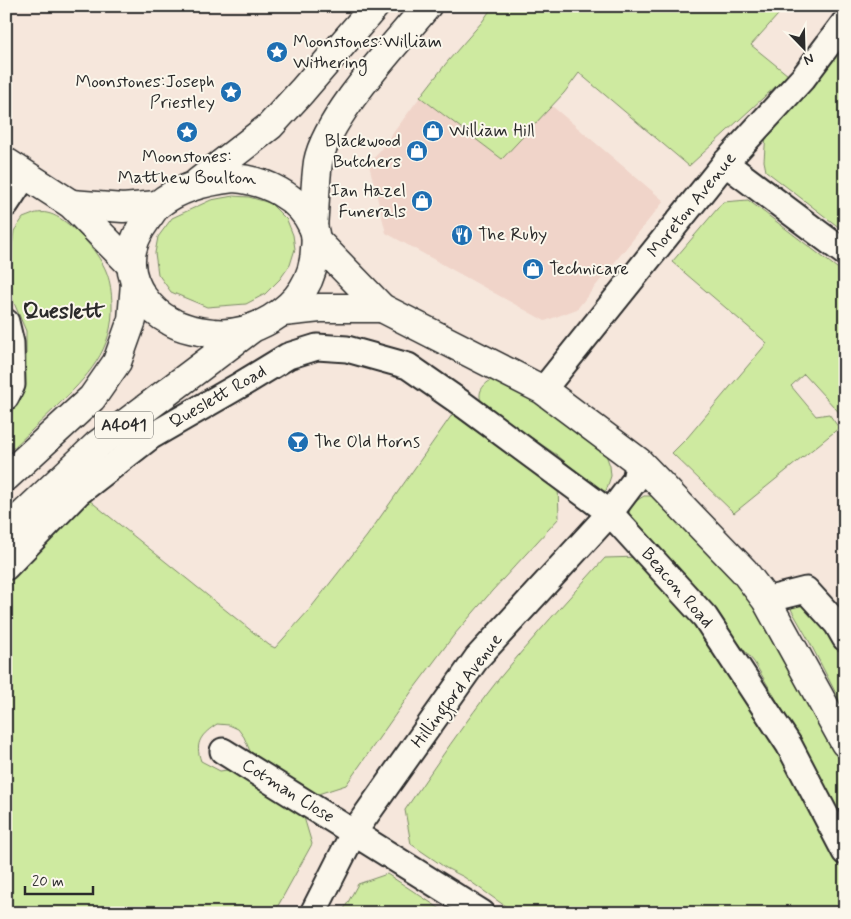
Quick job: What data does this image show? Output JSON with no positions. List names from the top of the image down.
{
  "streets": {
    "main road": ["Queslett Road", "A4041"],
    "street": [
      "Moreton Avenue",
      "Beacon Road",
      "Hillingford Avenue",
      "Cotman Close"
    ]
  },
  "crossings": [
    ["Queslett Road", "A4041"],
    ["Queslett Road", "Beacon Road"],
    ["Beacon Road", "Hillingford Avenue"],
    ["Hillingford Avenue", "Cotman Close"]
  ],
  "districts": ["Queslett"],
  "places": {
    "place": ["Moonstones:William Withering", "Moonstones:Joseph Priestley", "Moonstones: Matthew Boulton"],
    "shop": [
      "William Hill",
      "Blackwood Butchers",
      "Ian Hazel Funerals",
      "Technicare"
    ],
    "restaurant": ["The Ruby"],
    "bar": ["The Old Horns"]
  },
  "scale_bar": "20 m",
  "north": "bottom right"
}
